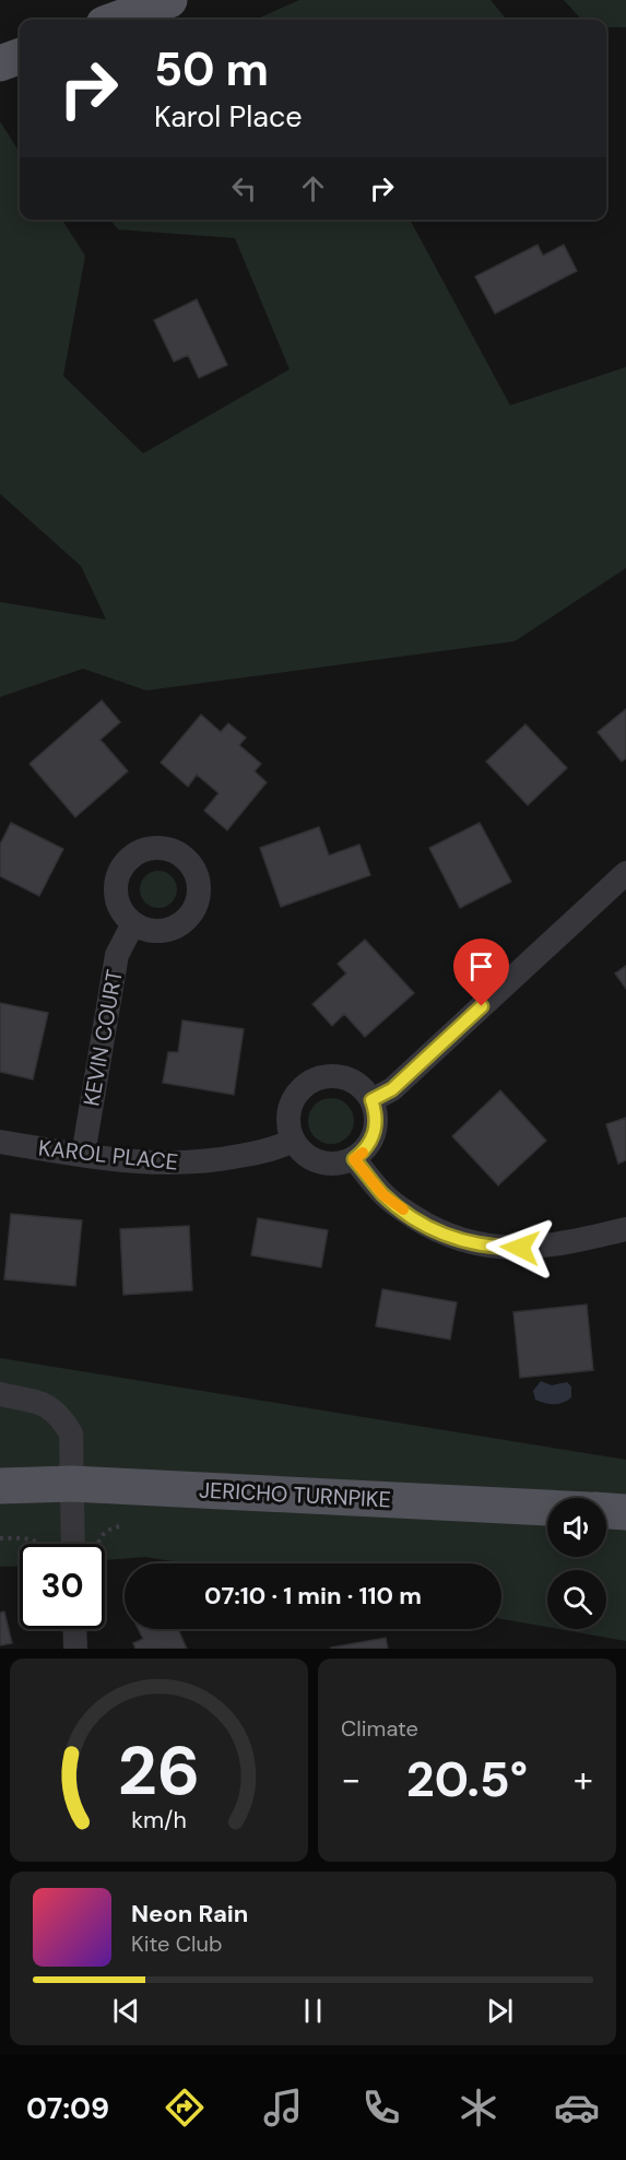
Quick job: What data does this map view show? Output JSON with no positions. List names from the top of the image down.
{
  "streets": {
    "main road": ["JERICHO TURNPIKE"],
    "street": ["KEVIN COURT", "KAROL PLACE"]
  },
  "crossings": [
    ["KEVIN COURT", "KAROL PLACE"]
  ],
  "page": {
    "turn": ["50 m", "Karol Place"],
    "limit": "30",
    "trip": "07:10 · 1 min · 110 m",
    "tile": "Climate",
    "heat": ["−", "20.5°", "+"],
    "song": ["Neon Rain", "Kite Club"],
    "tabs": "07:09",
    "gauge": ["26", "km/h"]
  }
}
